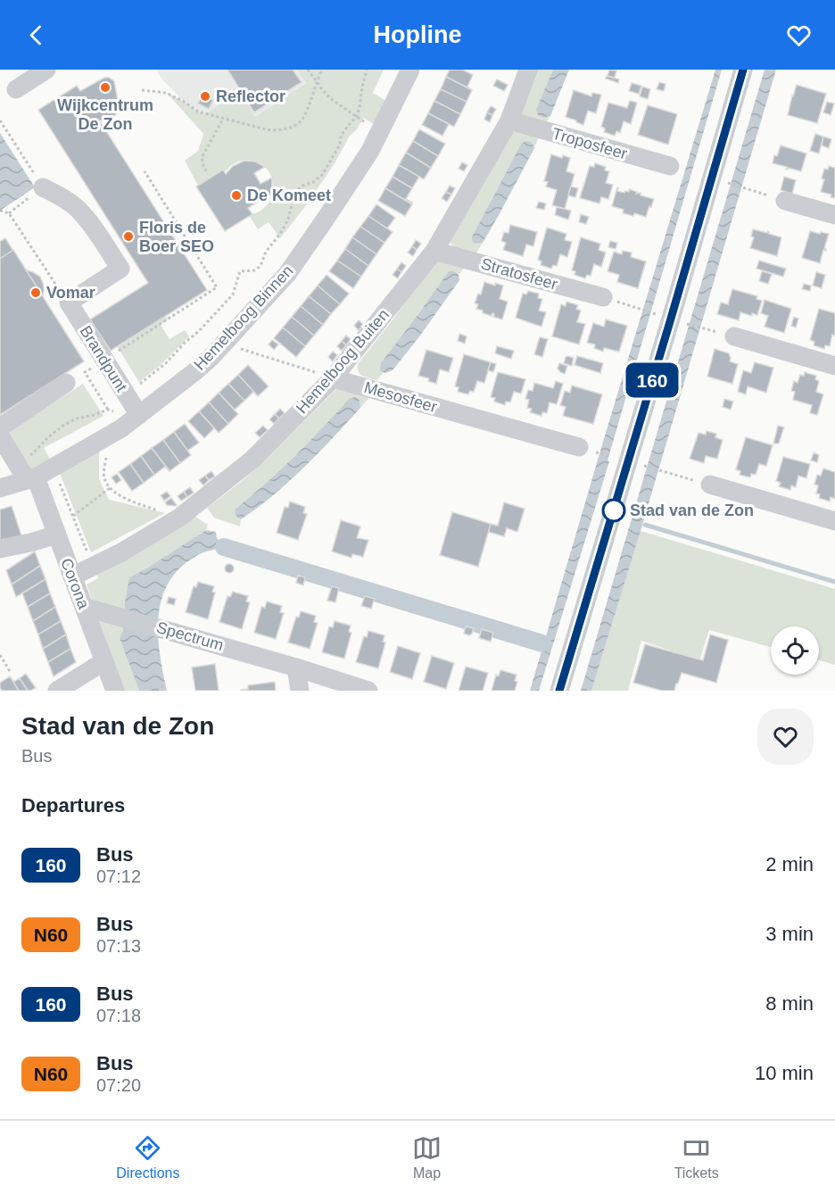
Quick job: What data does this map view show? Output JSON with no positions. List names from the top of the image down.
{
  "streets": {
    "street": [
      "Troposfeer",
      "Stratosfeer",
      "Hemelboog Binnen",
      "Brandpunt",
      "Hemelboog Buiten",
      "Mesosfeer",
      "Corona",
      "Spectrum"
    ]
  },
  "crossings": [
    ["Troposfeer", "Hemelboog Buiten"],
    ["Stratosfeer", "Hemelboog Buiten"],
    ["Hemelboog Binnen", "Brandpunt"],
    ["Hemelboog Binnen", "Corona"],
    ["Hemelboog Buiten", "Mesosfeer"],
    ["Hemelboog Buiten", "Corona"],
    ["Corona", "Spectrum"]
  ],
  "places": [
    "Wijkcentrum De Zon",
    "Reflector",
    "De Komeet",
    "Floris de Boer SEO",
    "Vomar",
    "Stad van de Zon"
  ],
  "lines": ["bus line 160"],
  "page": {
    "header": "Hopline",
    "on_map": "160",
    "heading": [
      ["Stad van de Zon", "Bus"],
      "Departures"
    ],
    "list": [
      {
        "mark": "160",
        "name": "Bus",
        "note": "07:12",
        "value": "2 min"
      },
      {
        "mark": "N60",
        "name": "Bus",
        "note": "07:13",
        "value": "3 min"
      },
      {
        "mark": "160",
        "name": "Bus",
        "note": "07:18",
        "value": "8 min"
      },
      {
        "mark": "N60",
        "name": "Bus",
        "note": "07:20",
        "value": "10 min"
      }
    ],
    "tabs": ["Directions", "Map", "Tickets"]
  }
}
